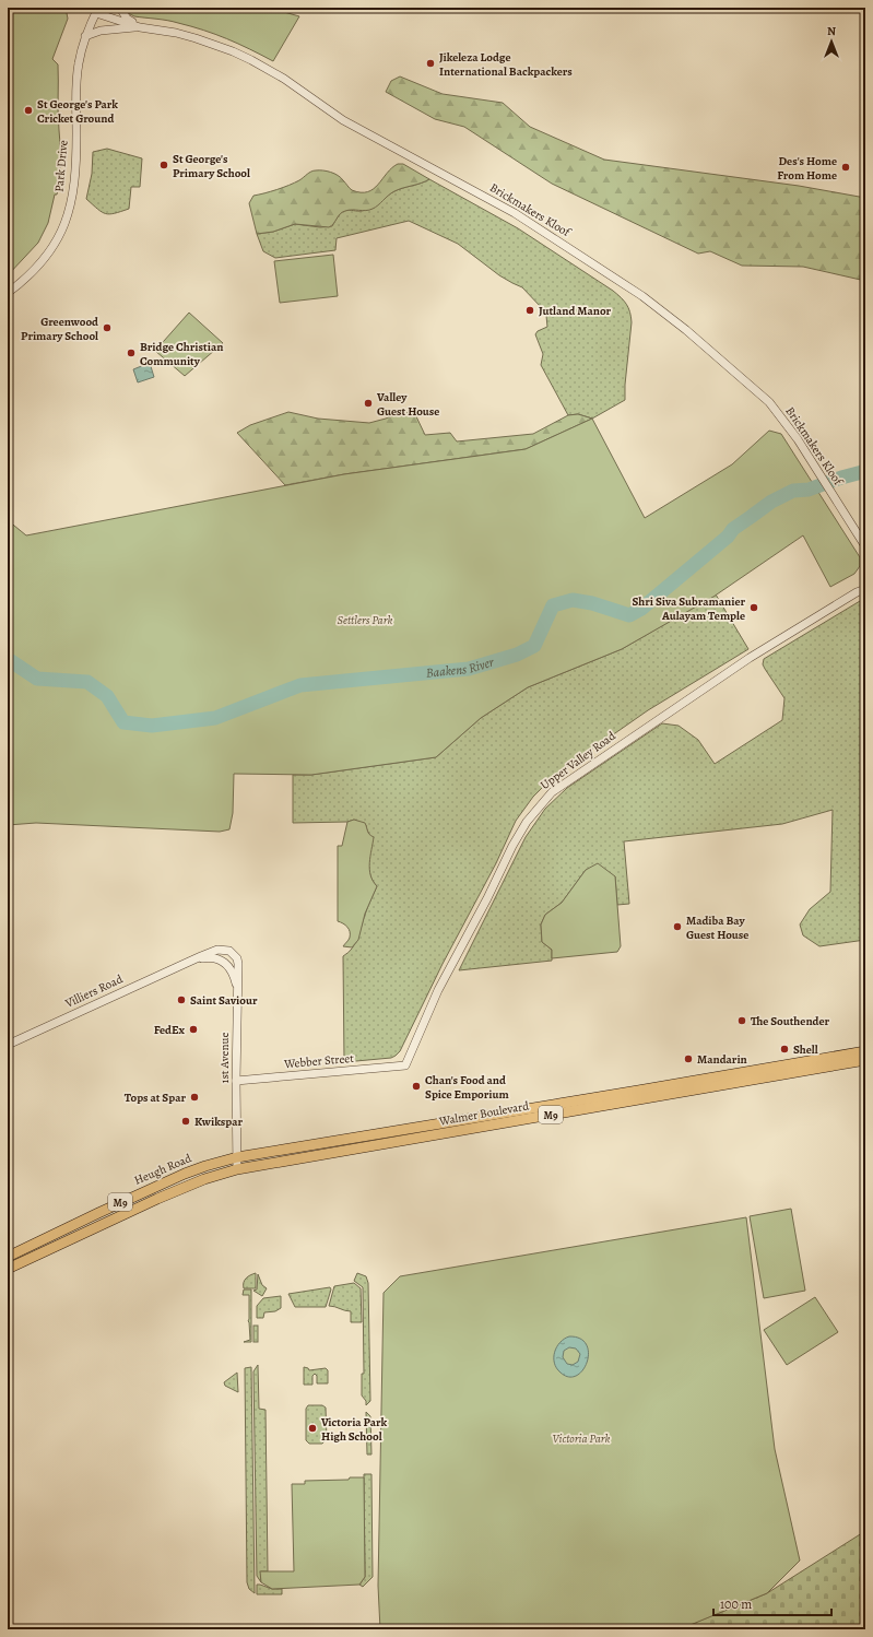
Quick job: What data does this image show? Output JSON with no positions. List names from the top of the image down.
{
  "streets": {
    "main road": ["Walmer Boulevard", "M9", "Heugh Road"],
    "street": [
      "Park Drive",
      "Brickmakers Kloof",
      "Upper Valley Road",
      "Villiers Road",
      "1st Avenue",
      "Webber Street"
    ]
  },
  "crossings": [
    ["Park Drive", "Brickmakers Kloof"],
    ["Upper Valley Road", "Webber Street"],
    ["Villiers Road", "1st Avenue"],
    ["1st Avenue", "Webber Street"],
    ["1st Avenue", "Walmer Boulevard"],
    ["1st Avenue", "Heugh Road"],
    ["Walmer Boulevard", "Heugh Road"]
  ],
  "water": ["Baakens River"],
  "parks": ["Settlers Park", "Victoria Park"],
  "places": [
    "Jikeleza Lodge International Backpackers",
    "St George's Park Cricket Ground",
    "St George's Primary School",
    "Des's Home From Home",
    "Jutland Manor",
    "Greenwood Primary School",
    "Bridge Christian Community",
    "Valley Guest House",
    "Shri Siva Subramanier Aulayam Temple",
    "Madiba Bay Guest House",
    "Saint Saviour",
    "The Southender",
    "FedEx",
    "Shell",
    "Mandarin",
    "Chan's Food and Spice Emporium",
    "Tops at Spar",
    "Kwikspar",
    "Victoria Park High School"
  ],
  "scale_bar": "100 m",
  "north": "top"
}
